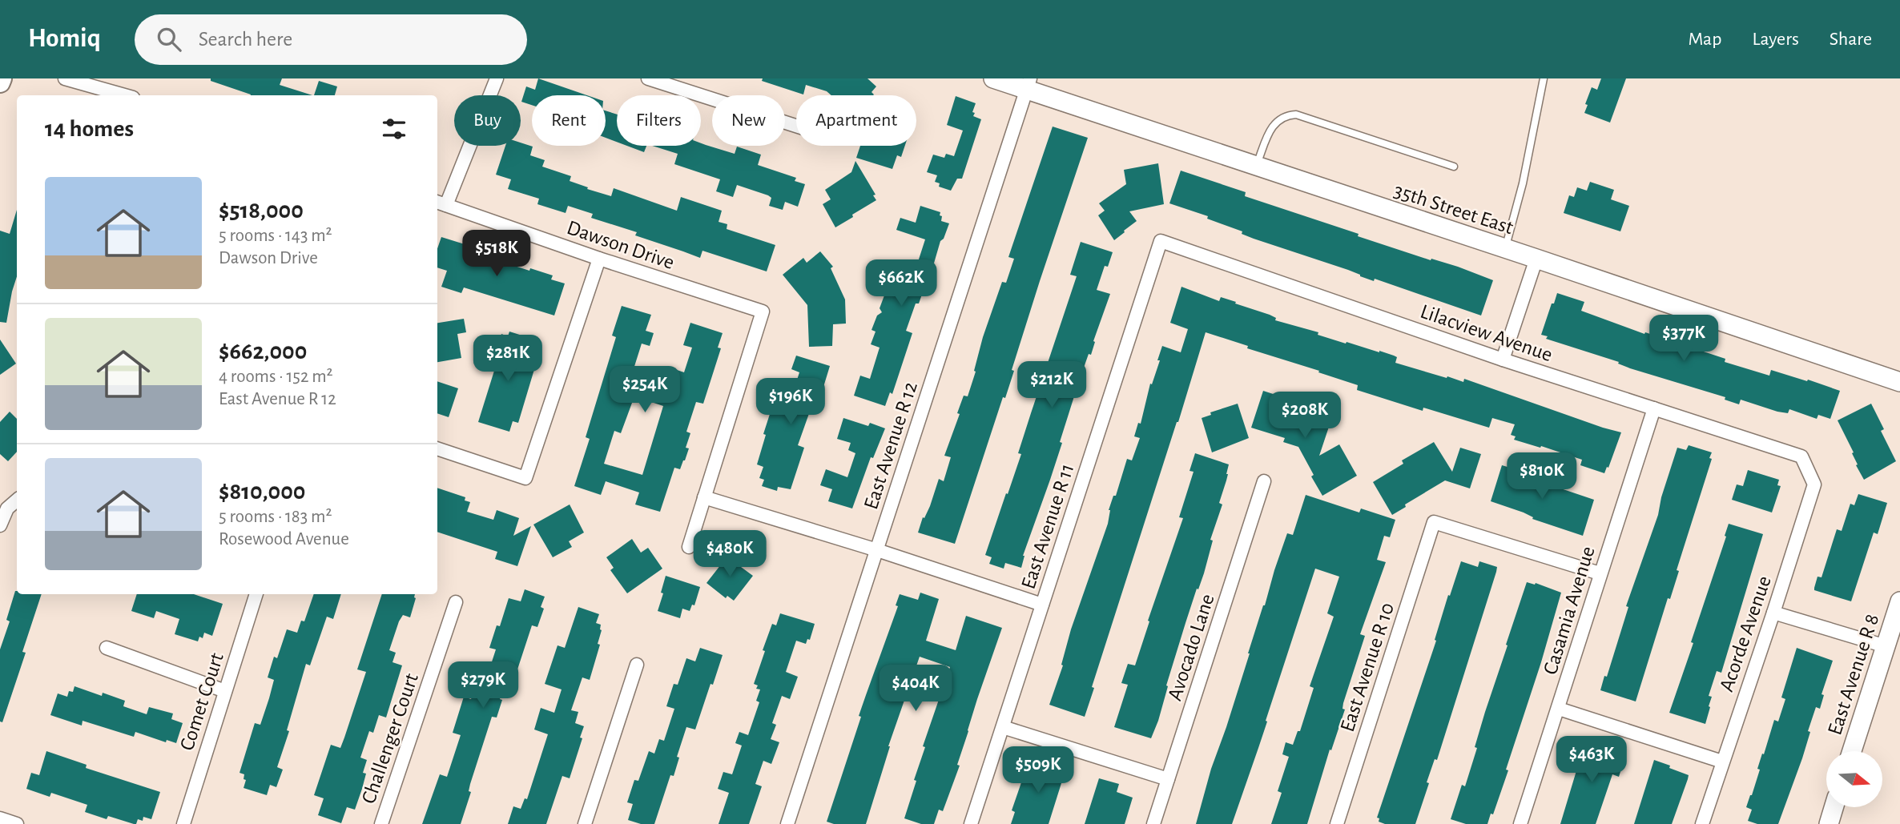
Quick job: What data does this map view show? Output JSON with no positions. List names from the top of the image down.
{
  "streets": {
    "street": [
      "35th Street East",
      "Dawson Drive",
      "Lilacview Avenue",
      "East Avenue R 12",
      "East Avenue R 11",
      "Casamia Avenue",
      "Acorde Avenue",
      "Avocado Lane",
      "East Avenue R 10",
      "East Avenue R 8",
      "Comet Court",
      "Challenger Court"
    ]
  },
  "crossings": [
    ["35th Street East", "East Avenue R 12"],
    ["Lilacview Avenue", "East Avenue R 11"],
    ["Lilacview Avenue", "Casamia Avenue"],
    ["Lilacview Avenue", "Acorde Avenue"],
    ["Casamia Avenue", "East Avenue R 10"]
  ],
  "north": "right",
  "page": {
    "header": "Homiq",
    "search": "Search here",
    "nav": ["Map", "Layers", "Share"],
    "chip": [
      "Buy",
      "Rent",
      "Filters",
      "New",
      "Apartment"
    ],
    "heading": "14 homes",
    "list": [
      {
        "name": "$518,000",
        "note": "5 rooms · 143 m² · Dawson Drive"
      },
      {
        "name": "$662,000",
        "note": "4 rooms · 152 m² · East Avenue R 12"
      },
      {
        "name": "$810,000",
        "note": "5 rooms · 183 m² · Rosewood Avenue"
      }
    ],
    "price": [
      "$518K",
      "$662K",
      "$377K",
      "$281K",
      "$212K",
      "$254K",
      "$196K",
      "$208K",
      "$810K",
      "$480K",
      "$279K",
      "$404K",
      "$463K",
      "$509K"
    ]
  }
}
